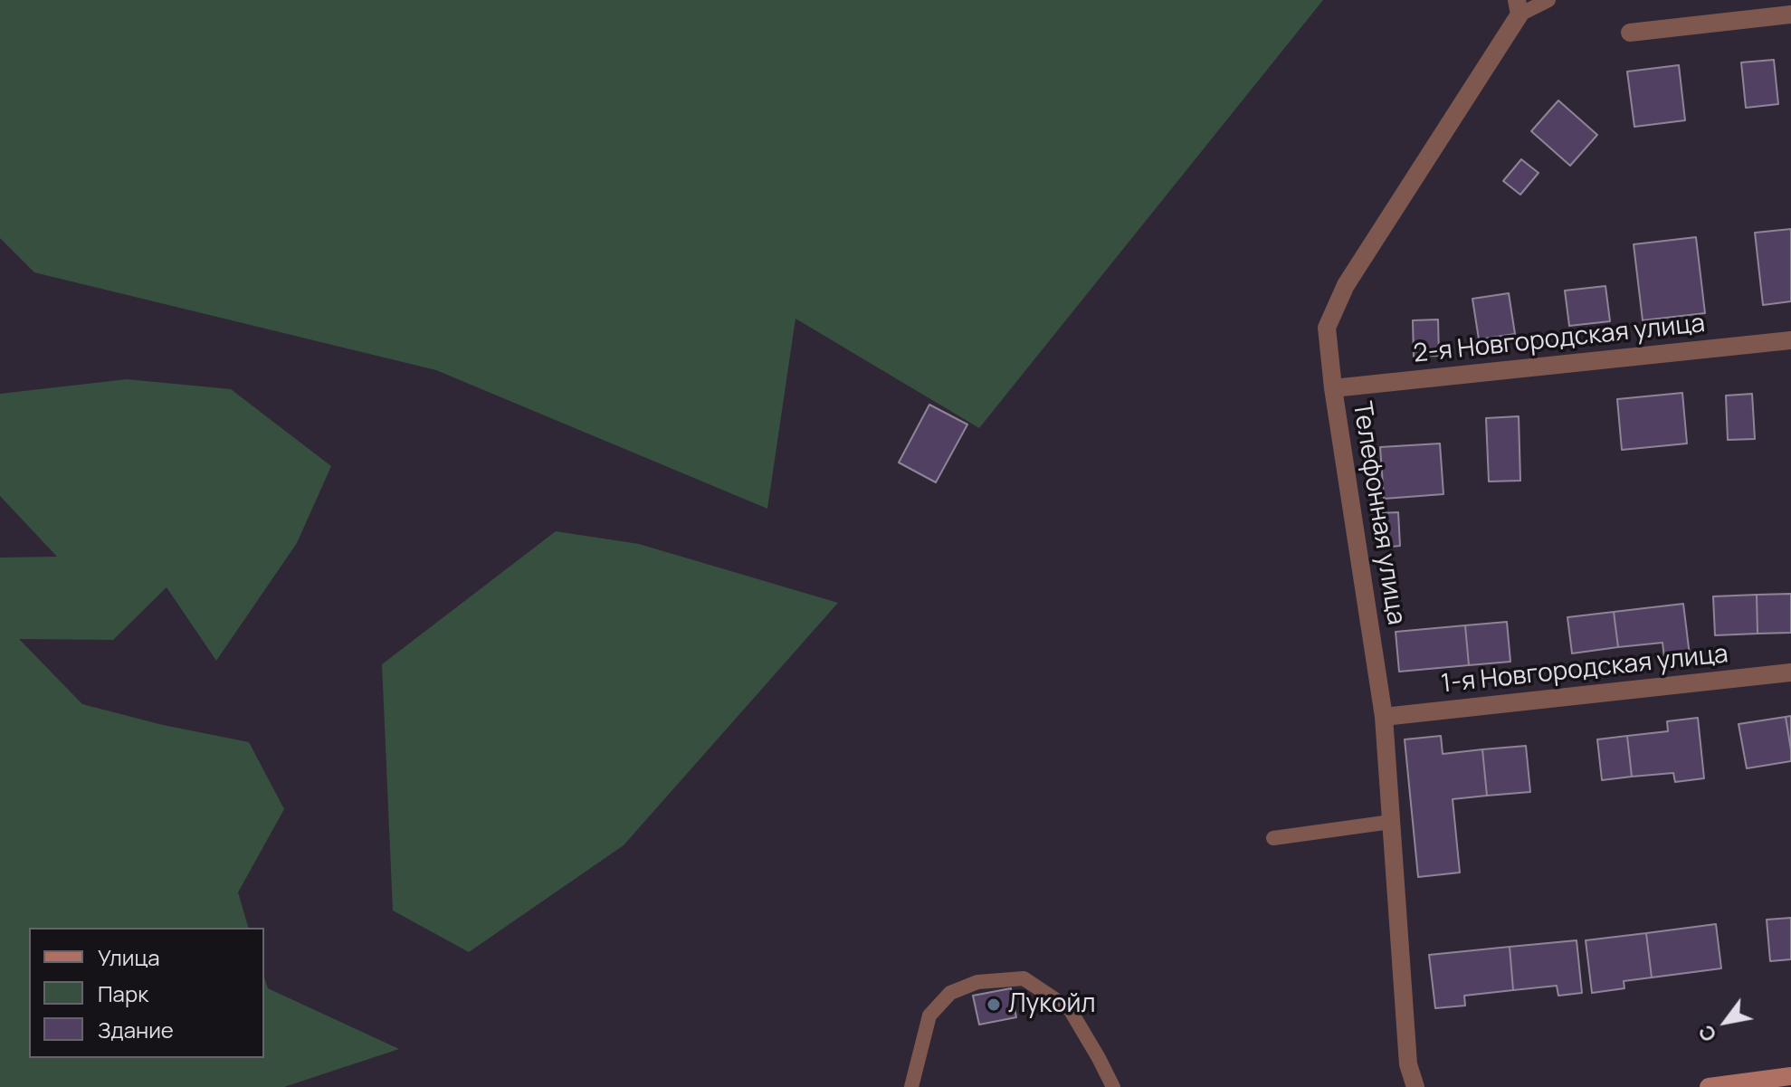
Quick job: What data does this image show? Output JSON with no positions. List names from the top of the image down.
{
  "streets": {
    "street": ["2-я Новгородская улица", "Телефонная улица", "1-я Новгородская улица"]
  },
  "crossings": [
    ["2-я Новгородская улица", "Телефонная улица"],
    ["Телефонная улица", "1-я Новгородская улица"]
  ],
  "places": ["Лукойл"],
  "legend": ["Улица", "Парк", "Здание"],
  "north": "bottom left"
}
